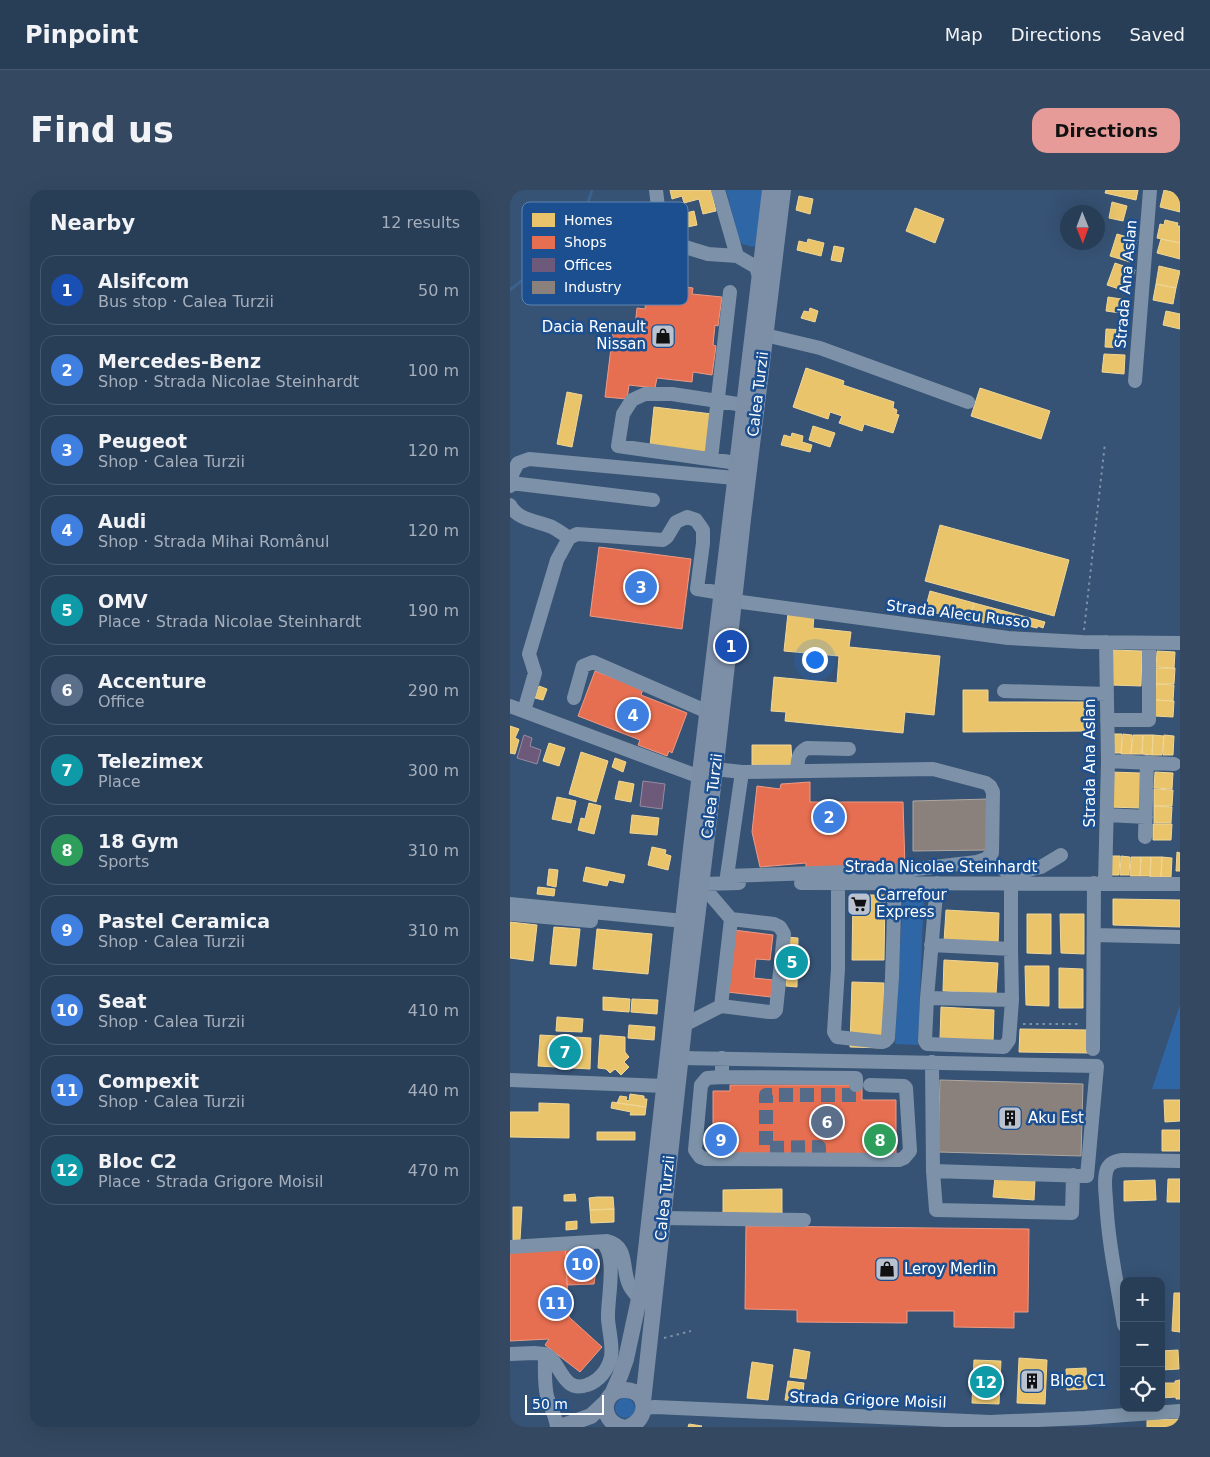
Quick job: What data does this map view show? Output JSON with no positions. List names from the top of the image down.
{
  "streets": {
    "main road": ["Calea Turzii"],
    "street": [
      "Strada Ana Aslan",
      "Strada Alecu Russo",
      "Strada Nicolae Steinhardt",
      "Strada Grigore Moisil"
    ]
  },
  "crossings": [
    ["Strada Ana Aslan", "Strada Alecu Russo"],
    ["Strada Ana Aslan", "Strada Nicolae Steinhardt"],
    ["Calea Turzii", "Strada Alecu Russo"],
    ["Calea Turzii", "Strada Nicolae Steinhardt"],
    ["Calea Turzii", "Strada Grigore Moisil"]
  ],
  "places": {
    "shop": ["Dacia Renault Nissan", "Leroy Merlin"],
    "supermarket": ["Carrefour Express"],
    "building": ["Aku Est", "Bloc C1"]
  },
  "legend": [
    "Homes",
    "Shops",
    "Offices",
    "Industry"
  ],
  "scale_bar": "50 m",
  "north": "bottom",
  "page": {
    "header": "Pinpoint",
    "nav": ["Map", "Directions", "Saved"],
    "buttons": "Directions",
    "title": "Find us",
    "heading": ["Nearby", "12 results"],
    "list": [
      {
        "mark": "1",
        "name": "Alsifcom",
        "note": "Bus stop · Calea Turzii",
        "value": "50 m"
      },
      {
        "mark": "2",
        "name": "Mercedes-Benz",
        "note": "Shop · Strada Nicolae Steinhardt",
        "value": "100 m"
      },
      {
        "mark": "3",
        "name": "Peugeot",
        "note": "Shop · Calea Turzii",
        "value": "120 m"
      },
      {
        "mark": "4",
        "name": "Audi",
        "note": "Shop · Strada Mihai Românul",
        "value": "120 m"
      },
      {
        "mark": "5",
        "name": "OMV",
        "note": "Place · Strada Nicolae Steinhardt",
        "value": "190 m"
      },
      {
        "mark": "6",
        "name": "Accenture",
        "note": "Office",
        "value": "290 m"
      },
      {
        "mark": "7",
        "name": "Telezimex",
        "note": "Place",
        "value": "300 m"
      },
      {
        "mark": "8",
        "name": "18 Gym",
        "note": "Sports",
        "value": "310 m"
      },
      {
        "mark": "9",
        "name": "Pastel Ceramica",
        "note": "Shop · Calea Turzii",
        "value": "310 m"
      },
      {
        "mark": "10",
        "name": "Seat",
        "note": "Shop · Calea Turzii",
        "value": "410 m"
      },
      {
        "mark": "11",
        "name": "Compexit",
        "note": "Shop · Calea Turzii",
        "value": "440 m"
      },
      {
        "mark": "12",
        "name": "Bloc C2",
        "note": "Place · Strada Grigore Moisil",
        "value": "470 m"
      }
    ],
    "pins": [
      "3",
      "1",
      "4",
      "2",
      "5",
      "7",
      "6",
      "8",
      "9",
      "10",
      "11",
      "12"
    ],
    "map_buttons": ["+", "−"],
    "scale": "50 m"
  }
}
